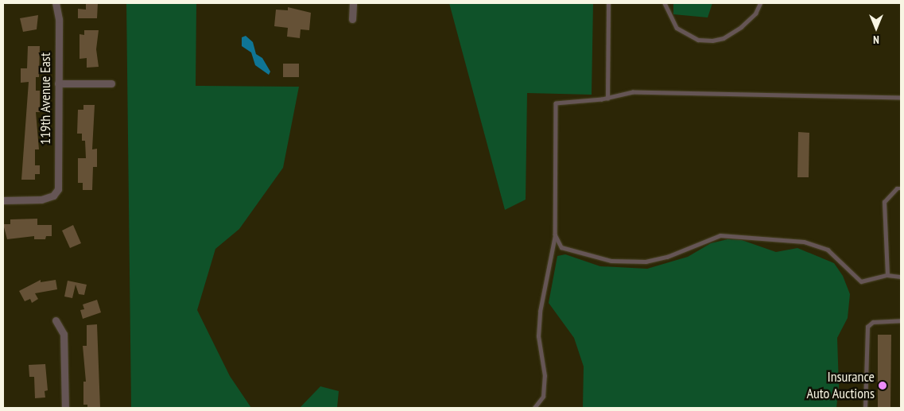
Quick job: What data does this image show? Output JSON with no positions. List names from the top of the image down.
{
  "streets": {
    "street": ["119th Avenue East"]
  },
  "places": ["Insurance Auto Auctions"],
  "north": "bottom"
}
